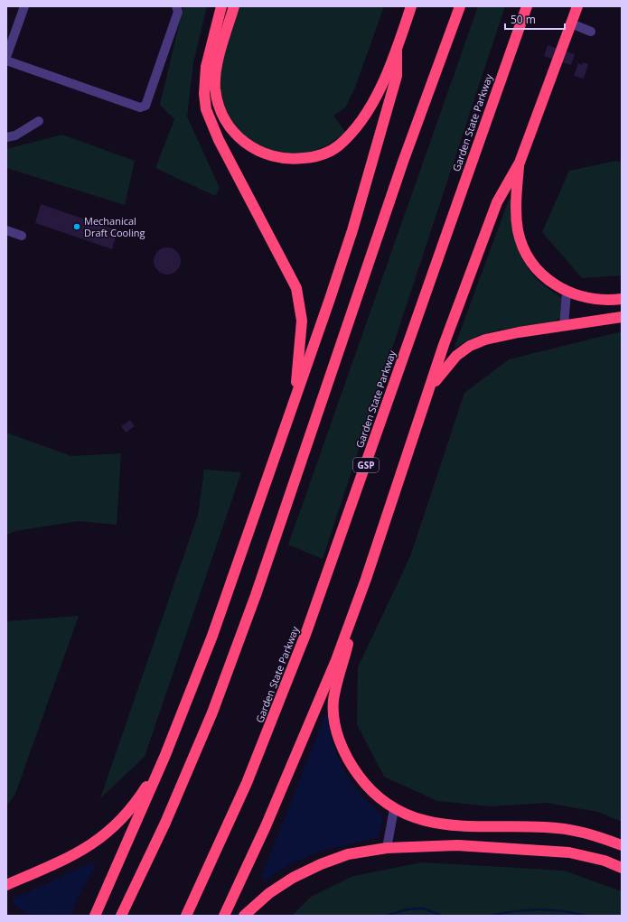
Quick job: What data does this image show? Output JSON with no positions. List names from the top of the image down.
{
  "streets": {
    "highway": ["Garden State Parkway", "GSP"]
  },
  "places": ["Mechanical Draft Cooling"],
  "scale_bar": "50 m"
}
